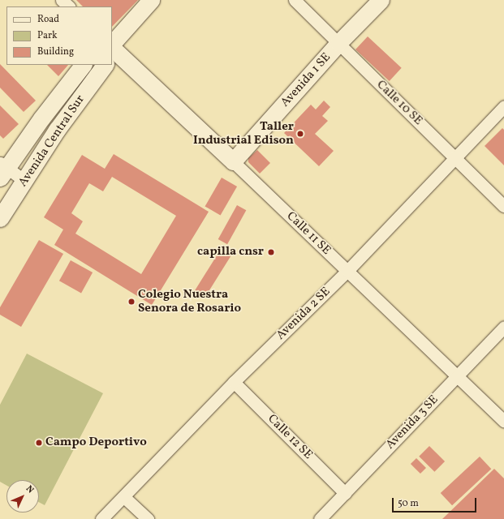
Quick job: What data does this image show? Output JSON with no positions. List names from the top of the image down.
{
  "streets": {
    "street": [
      "Avenida 1 SE",
      "Calle 10 SE",
      "Avenida Central Sur",
      "Calle 11 SE",
      "Avenida 2 SE",
      "Avenida 3 SE",
      "Calle 12 SE"
    ]
  },
  "crossings": [
    ["Avenida 1 SE", "Calle 10 SE"],
    ["Avenida 1 SE", "Calle 11 SE"],
    ["Calle 10 SE", "Avenida 2 SE"],
    ["Calle 11 SE", "Avenida 2 SE"],
    ["Calle 11 SE", "Avenida 3 SE"],
    ["Avenida 2 SE", "Calle 12 SE"],
    ["Avenida 3 SE", "Calle 12 SE"]
  ],
  "places": [
    "Taller Industrial Edison",
    "capilla cnsr",
    "Colegio Nuestra Senora de Rosario",
    "Campo Deportivo"
  ],
  "legend": ["Road", "Park", "Building"],
  "scale_bar": "50 m",
  "north": "top right"
}
